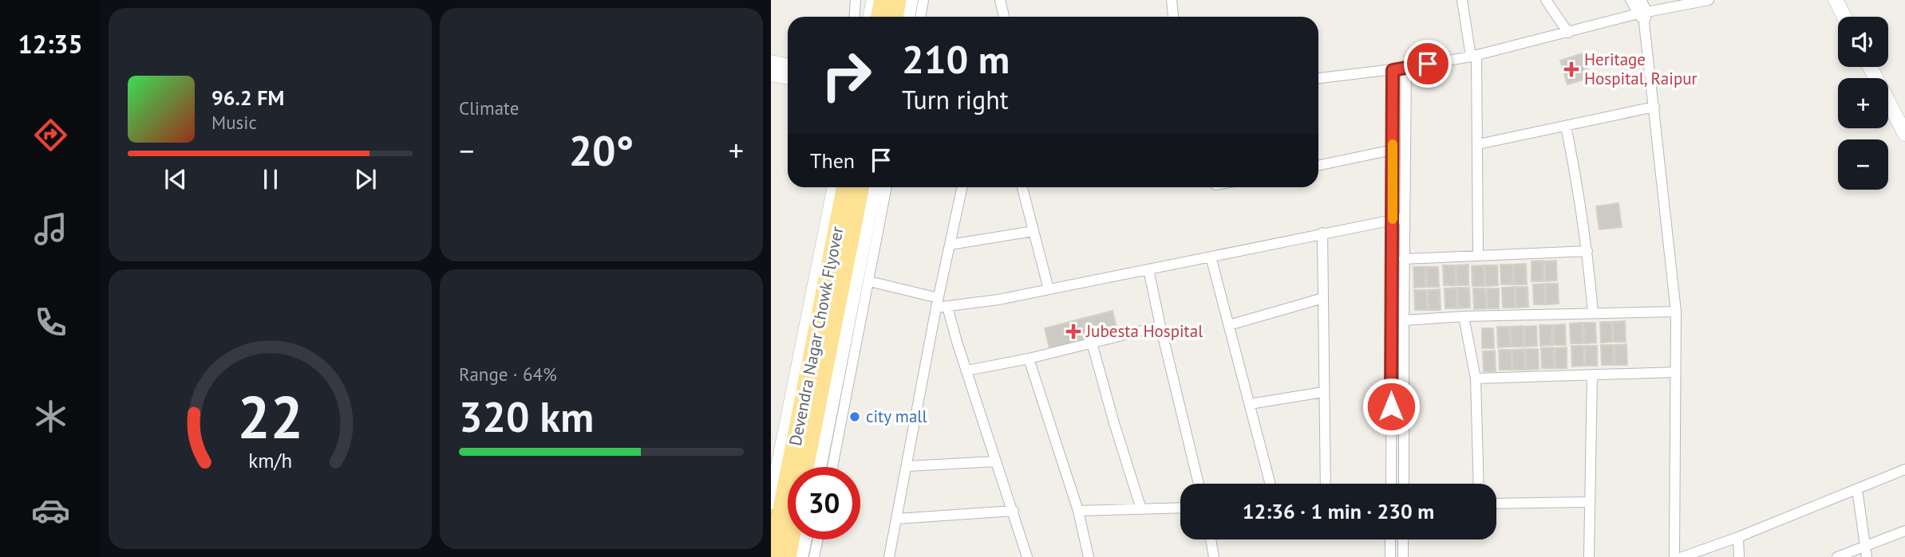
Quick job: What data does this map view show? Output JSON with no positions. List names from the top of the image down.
{
  "streets": {
    "highway": ["Devendra Nagar Chowk Flyover"]
  },
  "places": {
    "health": ["Heritage Hospital, Raipur", "Jubesta Hospital"],
    "other": ["city mall"]
  },
  "page": {
    "tabs": "12:35",
    "tile": [
      "Climate",
      ["Range · 64%", "320 km"]
    ],
    "map_buttons": ["+", "−"],
    "turn": ["210 m", "Turn right"],
    "song": ["96.2 FM", "Music"],
    "heat": ["−", "20°", "+"],
    "then": "Then",
    "limit": "30",
    "trip": "12:36 · 1 min · 230 m",
    "gauge": ["22", "km/h"]
  }
}
